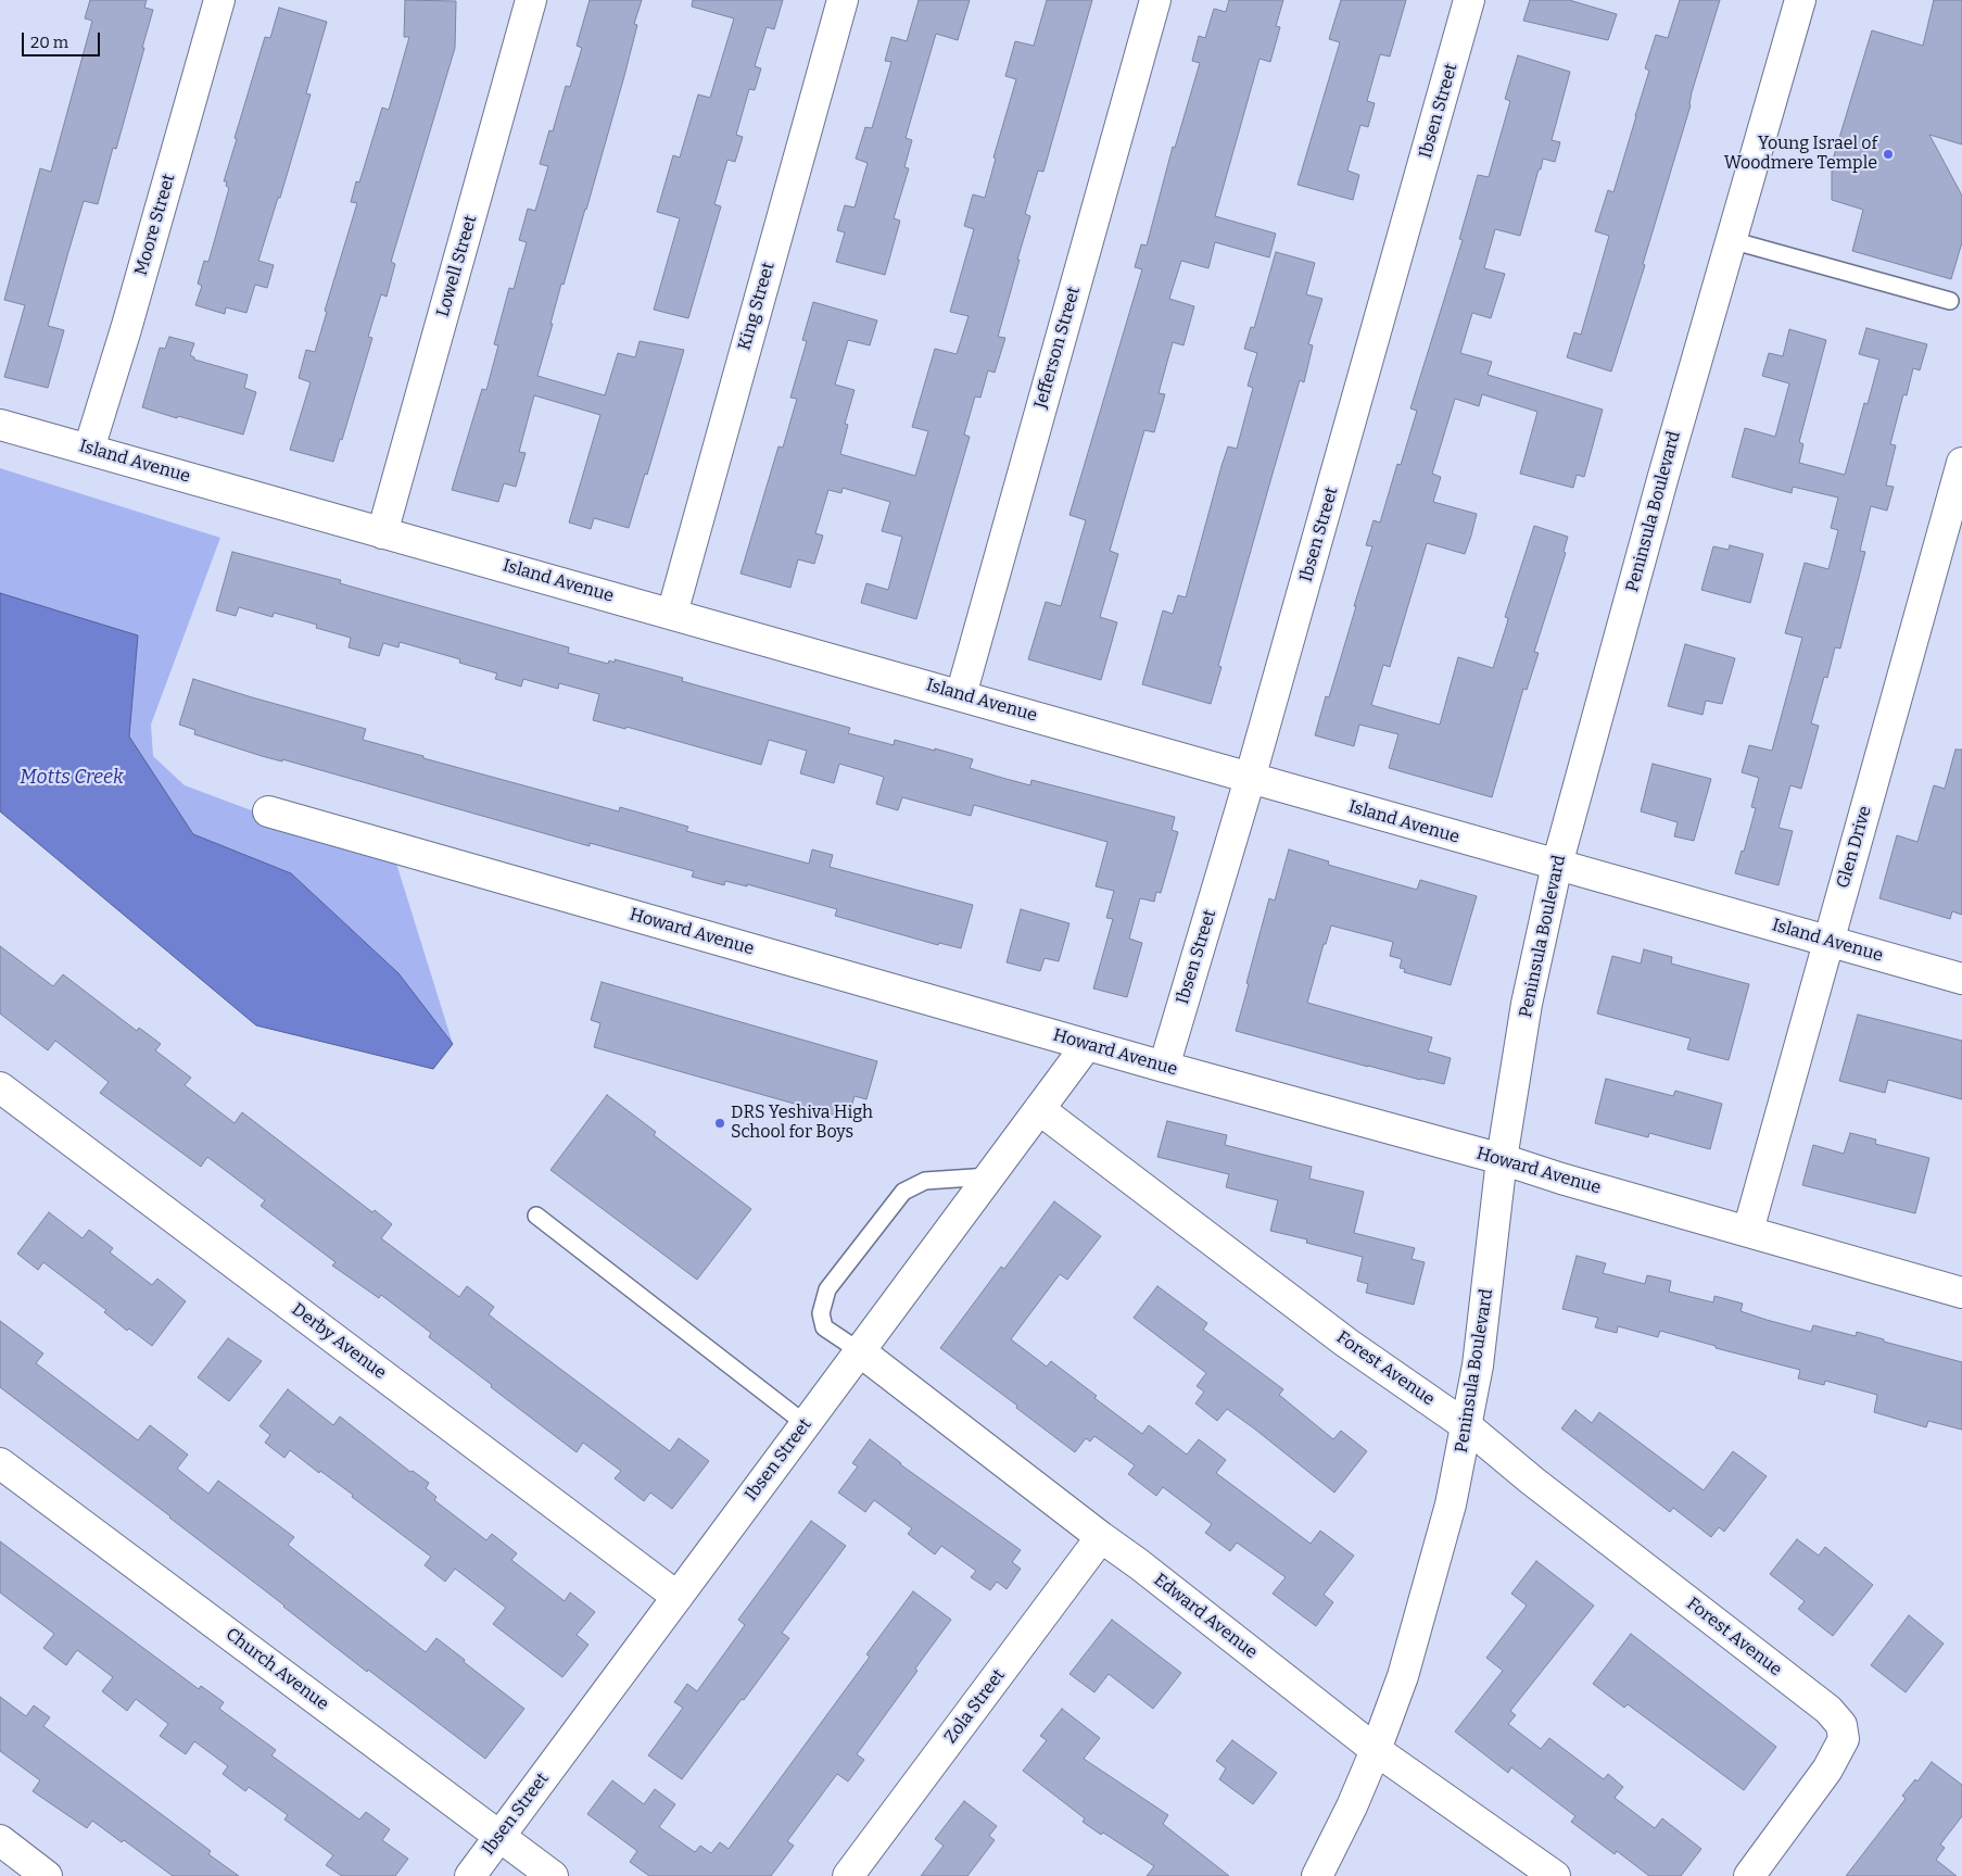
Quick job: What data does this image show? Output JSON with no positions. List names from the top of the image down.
{
  "streets": {
    "street": [
      "Ibsen Street",
      "Moore Street",
      "Lowell Street",
      "King Street",
      "Jefferson Street",
      "Island Avenue",
      "Peninsula Boulevard",
      "Glen Drive",
      "Howard Avenue",
      "Derby Avenue",
      "Forest Avenue",
      "Edward Avenue",
      "Church Avenue",
      "Zola Street"
    ]
  },
  "crossings": [
    ["Ibsen Street", "Island Avenue"],
    ["Ibsen Street", "Howard Avenue"],
    ["Ibsen Street", "Derby Avenue"],
    ["Ibsen Street", "Forest Avenue"],
    ["Ibsen Street", "Edward Avenue"],
    ["Ibsen Street", "Church Avenue"],
    ["Moore Street", "Island Avenue"],
    ["Lowell Street", "Island Avenue"],
    ["King Street", "Island Avenue"],
    ["Jefferson Street", "Island Avenue"],
    ["Island Avenue", "Peninsula Boulevard"],
    ["Island Avenue", "Glen Drive"],
    ["Peninsula Boulevard", "Howard Avenue"],
    ["Peninsula Boulevard", "Forest Avenue"],
    ["Peninsula Boulevard", "Edward Avenue"],
    ["Glen Drive", "Howard Avenue"],
    ["Edward Avenue", "Zola Street"]
  ],
  "water": ["Motts Creek"],
  "places": ["Young Israel of Woodmere Temple", "DRS Yeshiva High School for Boys"],
  "scale_bar": "20 m"
}
